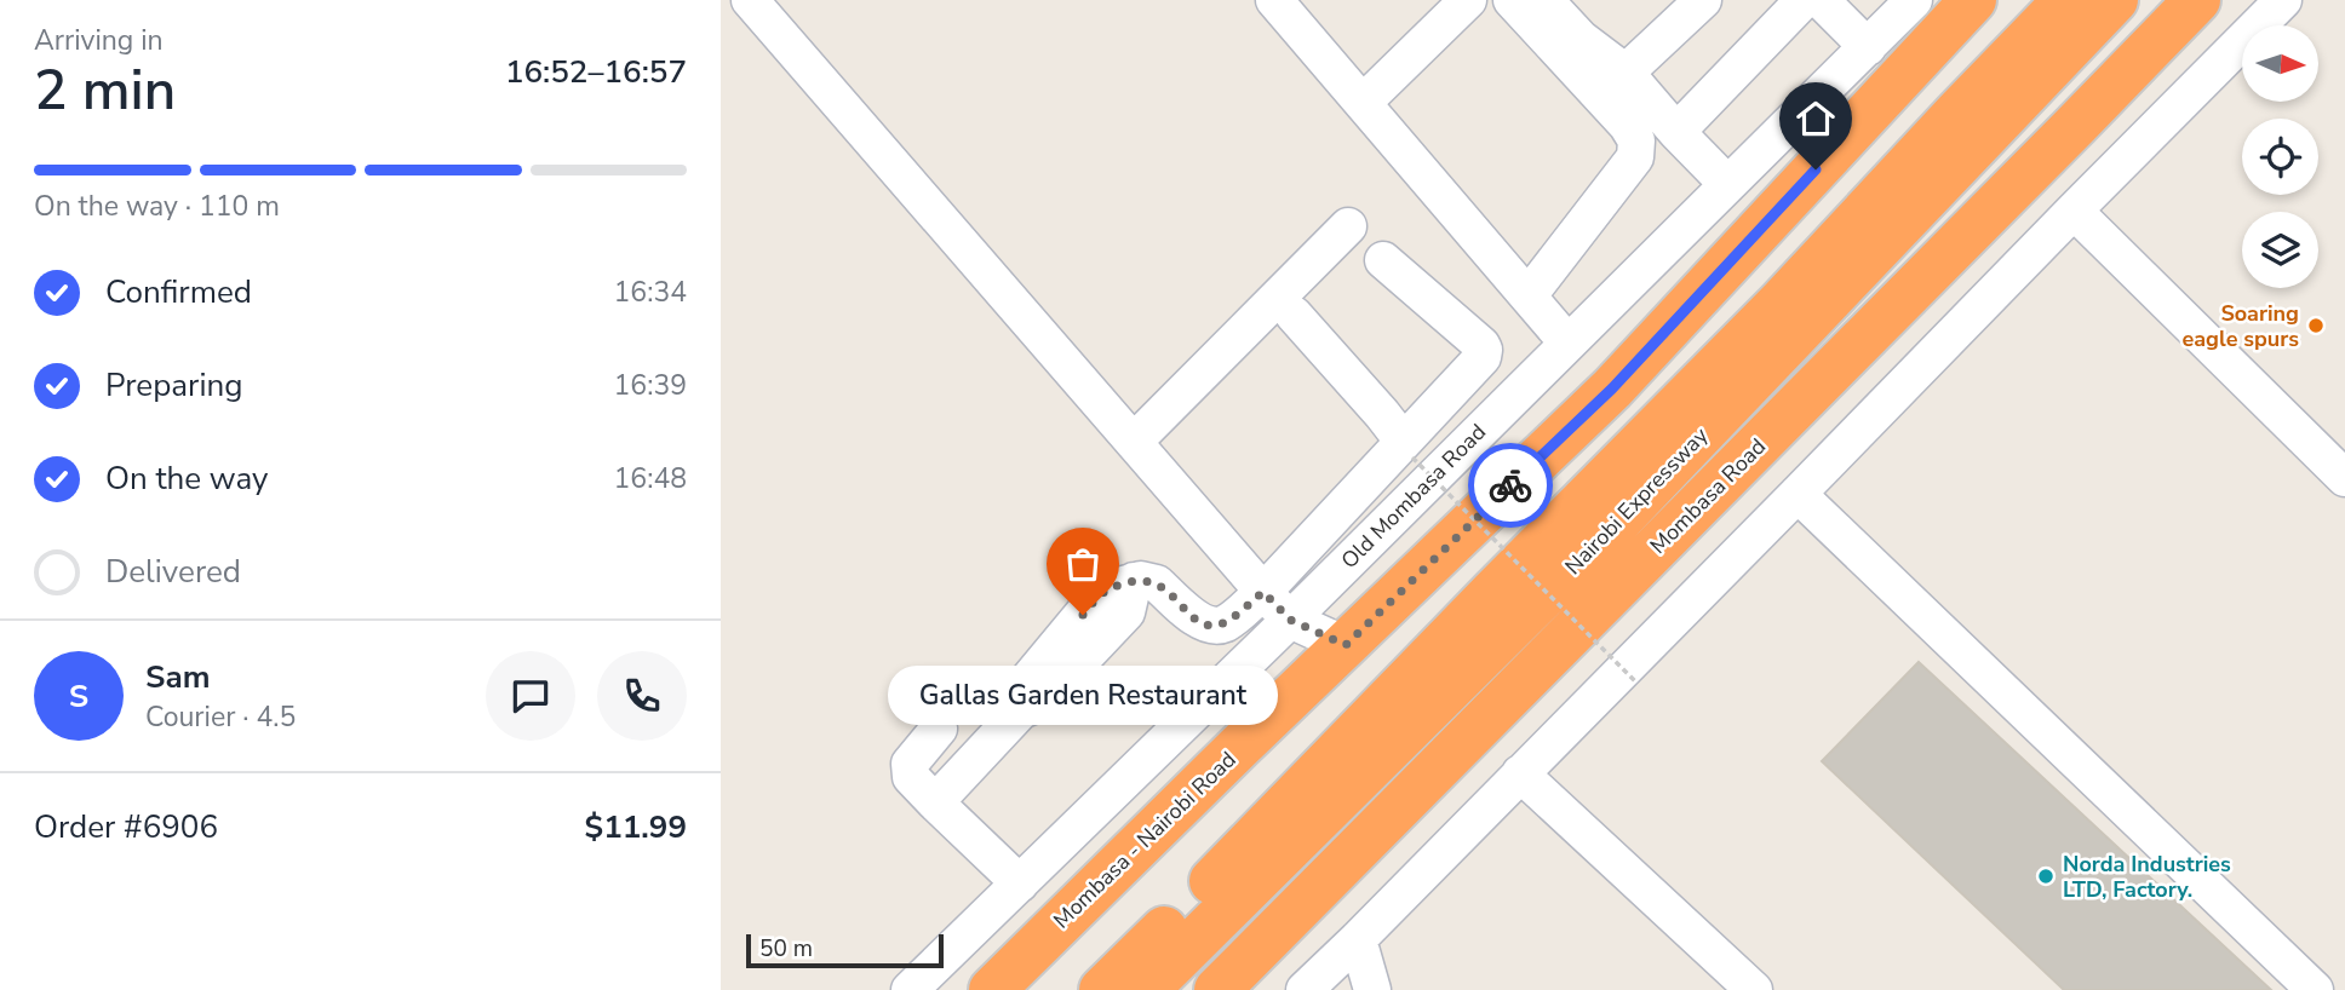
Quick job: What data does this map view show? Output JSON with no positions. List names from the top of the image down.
{
  "streets": {
    "highway": ["Mombasa Road", "Nairobi Expressway", "Mombasa - Nairobi Road"],
    "street": ["Old Mombasa Road"]
  },
  "places": ["Soaring eagle spurs", "Gallas Garden Restaurant", "Norda Industries LTD, Factory."],
  "scale_bar": "50 m",
  "north": "right",
  "page": {
    "heading": ["2 min", "Arriving in", "16:52–16:57"],
    "panel": [
      "Sam",
      "Courier · 4.5",
      "Order #6906",
      "$11.99"
    ],
    "bar": "On the way · 110 m",
    "list": [
      ["Confirmed", "16:34"],
      ["Preparing", "16:39"],
      ["On the way", "16:48"],
      "Delivered"
    ],
    "round": "S",
    "bubble": "Gallas Garden Restaurant",
    "scale": "50 m"
  }
}
